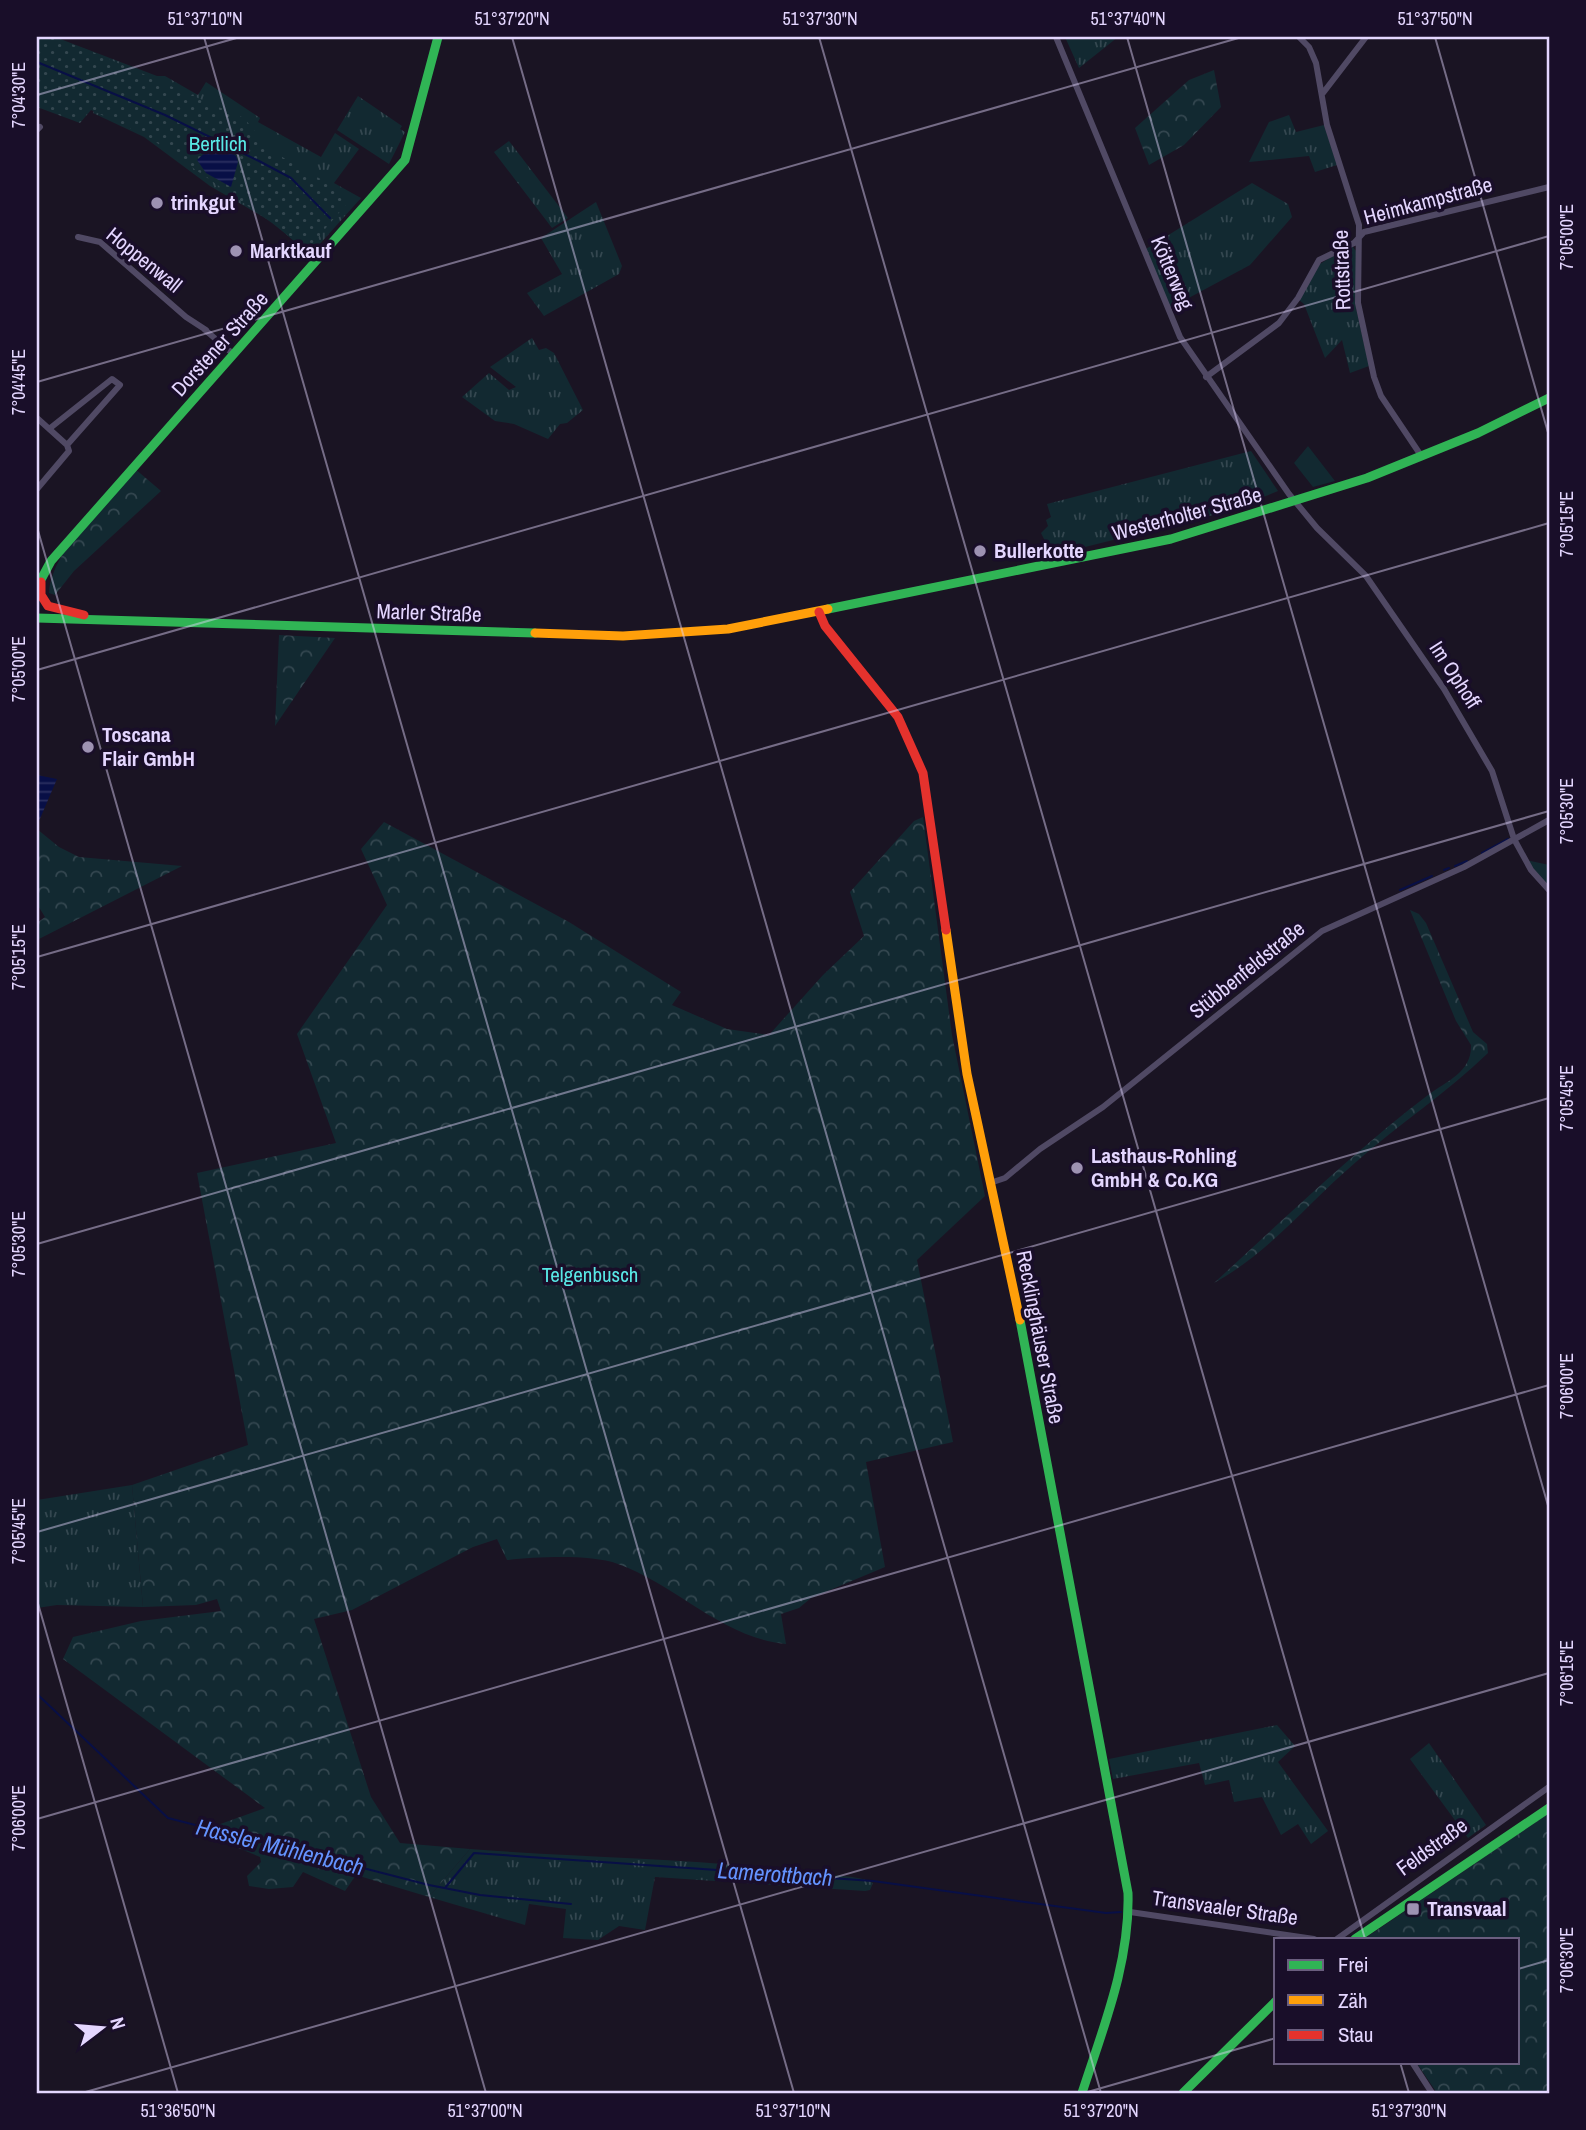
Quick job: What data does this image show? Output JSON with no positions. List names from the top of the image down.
{
  "streets": {
    "street": [
      "Heimkampstraße",
      "Hoppenwall",
      "Rottstraße",
      "Kötterweg",
      "Dorstener Straße",
      "Westerholter Straße",
      "Marler Straße",
      "Im Ophoff",
      "Stübbenfeldstraße",
      "Recklinghäuser Straße",
      "Feldstraße",
      "Transvaaler Straße"
    ]
  },
  "crossings": [
    ["Heimkampstraße", "Rottstraße"],
    ["Heimkampstraße", "Kötterweg"],
    ["Hoppenwall", "Dorstener Straße"],
    ["Rottstraße", "Westerholter Straße"],
    ["Kötterweg", "Westerholter Straße"],
    ["Kötterweg", "Im Ophoff"],
    ["Westerholter Straße", "Marler Straße"],
    ["Westerholter Straße", "Im Ophoff"],
    ["Westerholter Straße", "Recklinghäuser Straße"],
    ["Marler Straße", "Recklinghäuser Straße"],
    ["Im Ophoff", "Stübbenfeldstraße"],
    ["Stübbenfeldstraße", "Recklinghäuser Straße"],
    ["Recklinghäuser Straße", "Transvaaler Straße"]
  ],
  "water": ["Hassler Mühlenbach", "Lamerottbach"],
  "parks": ["Bertlich", "Telgenbusch"],
  "places": {
    "other": [
      "trinkgut",
      "Marktkauf",
      "Bullerkotte",
      "Toscana Flair GmbH",
      "Lasthaus-Rohling GmbH & Co.KG"
    ],
    "transit": ["Transvaal"]
  },
  "legend": ["Frei", "Zäh", "Stau"],
  "north": "right",
  "coordinates": [
    "51°37'10\"N",
    "51°37'20\"N",
    "51°37'30\"N",
    "51°37'40\"N",
    "51°37'50\"N",
    "7°04'30\"E",
    "7°05'00\"E",
    "7°04'45\"E",
    "7°05'15\"E",
    "7°05'30\"E",
    "7°05'45\"E",
    "7°06'00\"E",
    "7°06'15\"E",
    "7°06'30\"E",
    "51°36'50\"N",
    "51°37'00\"N"
  ]
}
